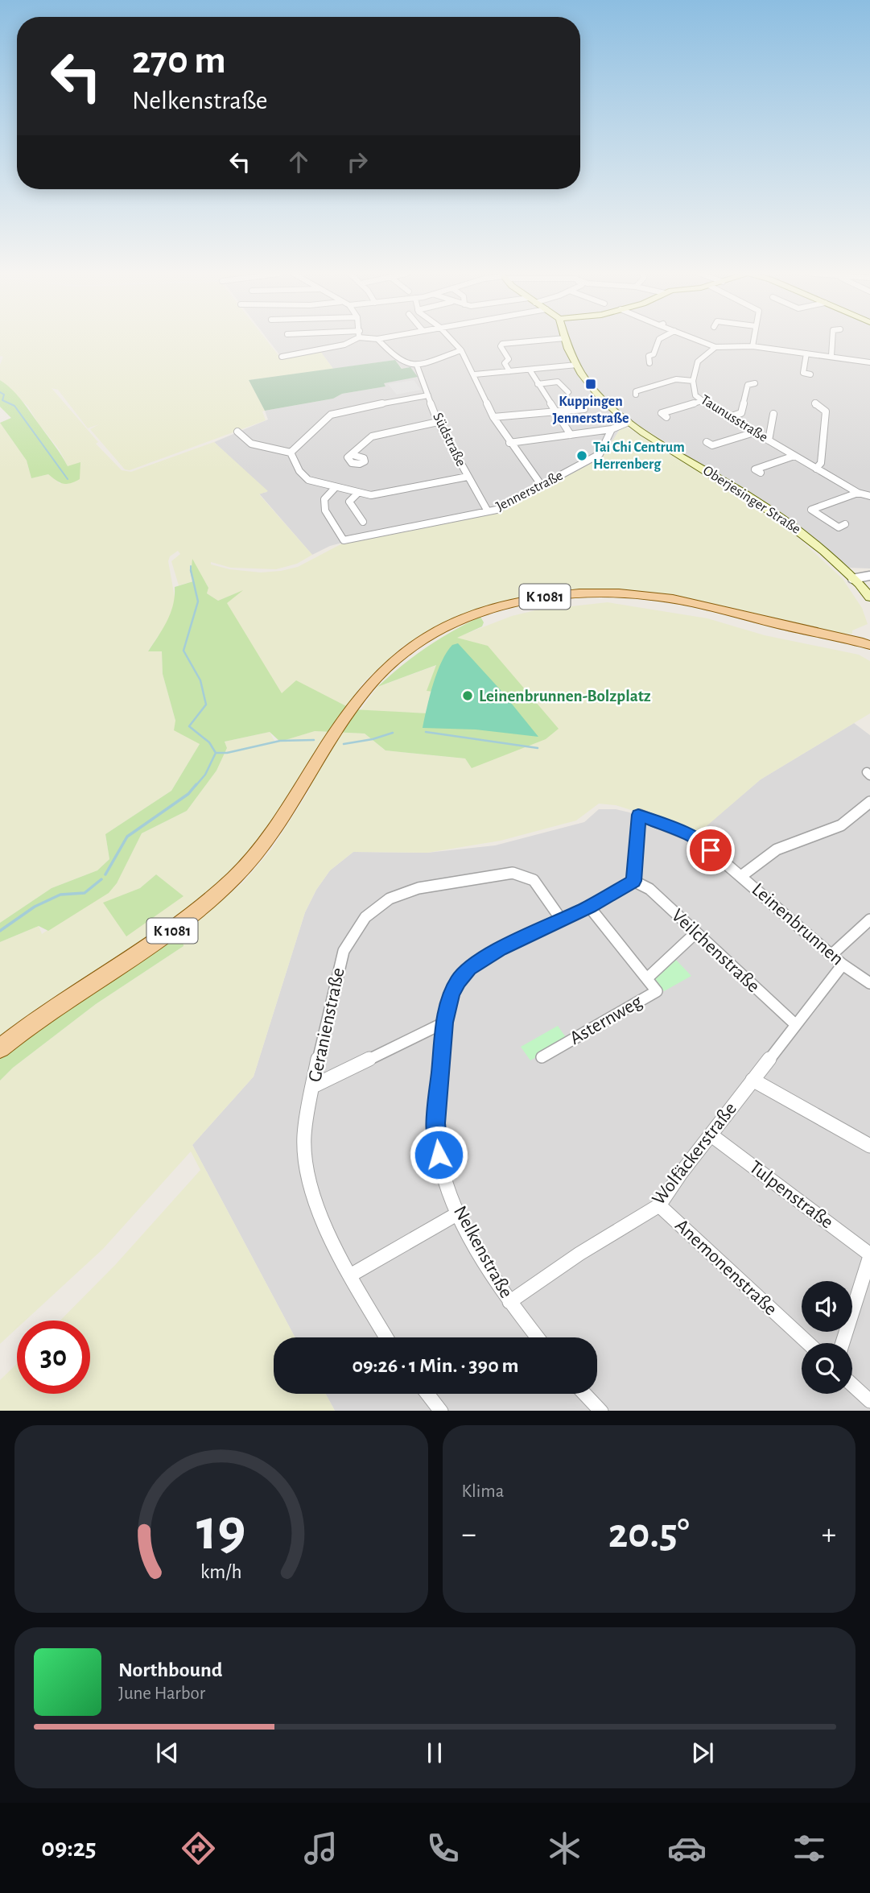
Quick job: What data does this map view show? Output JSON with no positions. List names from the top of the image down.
{
  "streets": {
    "main road": ["Oberjesinger Straße", "K 1081"],
    "street": [
      "Taunusstraße",
      "Südstraße",
      "Jennerstraße",
      "Leinenbrunnen",
      "Veilchenstraße",
      "Asternweg",
      "Geranienstraße",
      "Wolfäckerstraße",
      "Tulpenstraße",
      "Nelkenstraße",
      "Anemonenstraße"
    ]
  },
  "crossings": [
    ["Südstraße", "Jennerstraße"],
    ["Leinenbrunnen", "Veilchenstraße"],
    ["Leinenbrunnen", "Wolfäckerstraße"],
    ["Leinenbrunnen", "Nelkenstraße"],
    ["Veilchenstraße", "Asternweg"],
    ["Veilchenstraße", "Wolfäckerstraße"],
    ["Veilchenstraße", "Nelkenstraße"],
    ["Asternweg", "Nelkenstraße"],
    ["Geranienstraße", "Nelkenstraße"],
    ["Wolfäckerstraße", "Tulpenstraße"],
    ["Wolfäckerstraße", "Nelkenstraße"],
    ["Wolfäckerstraße", "Anemonenstraße"]
  ],
  "places": {
    "transit": ["Kuppingen Jennerstraße"],
    "other": ["Tai Chi Centrum Herrenberg", "Leinenbrunnen-Bolzplatz"]
  },
  "page": {
    "turn": ["270 m", "Nelkenstraße"],
    "limit": "30",
    "trip": "09:26 · 1 Min. · 390 m",
    "tile": "Klima",
    "heat": ["−", "20.5°", "+"],
    "song": ["Northbound", "June Harbor"],
    "tabs": "09:25",
    "gauge": ["19", "km/h"]
  }
}
